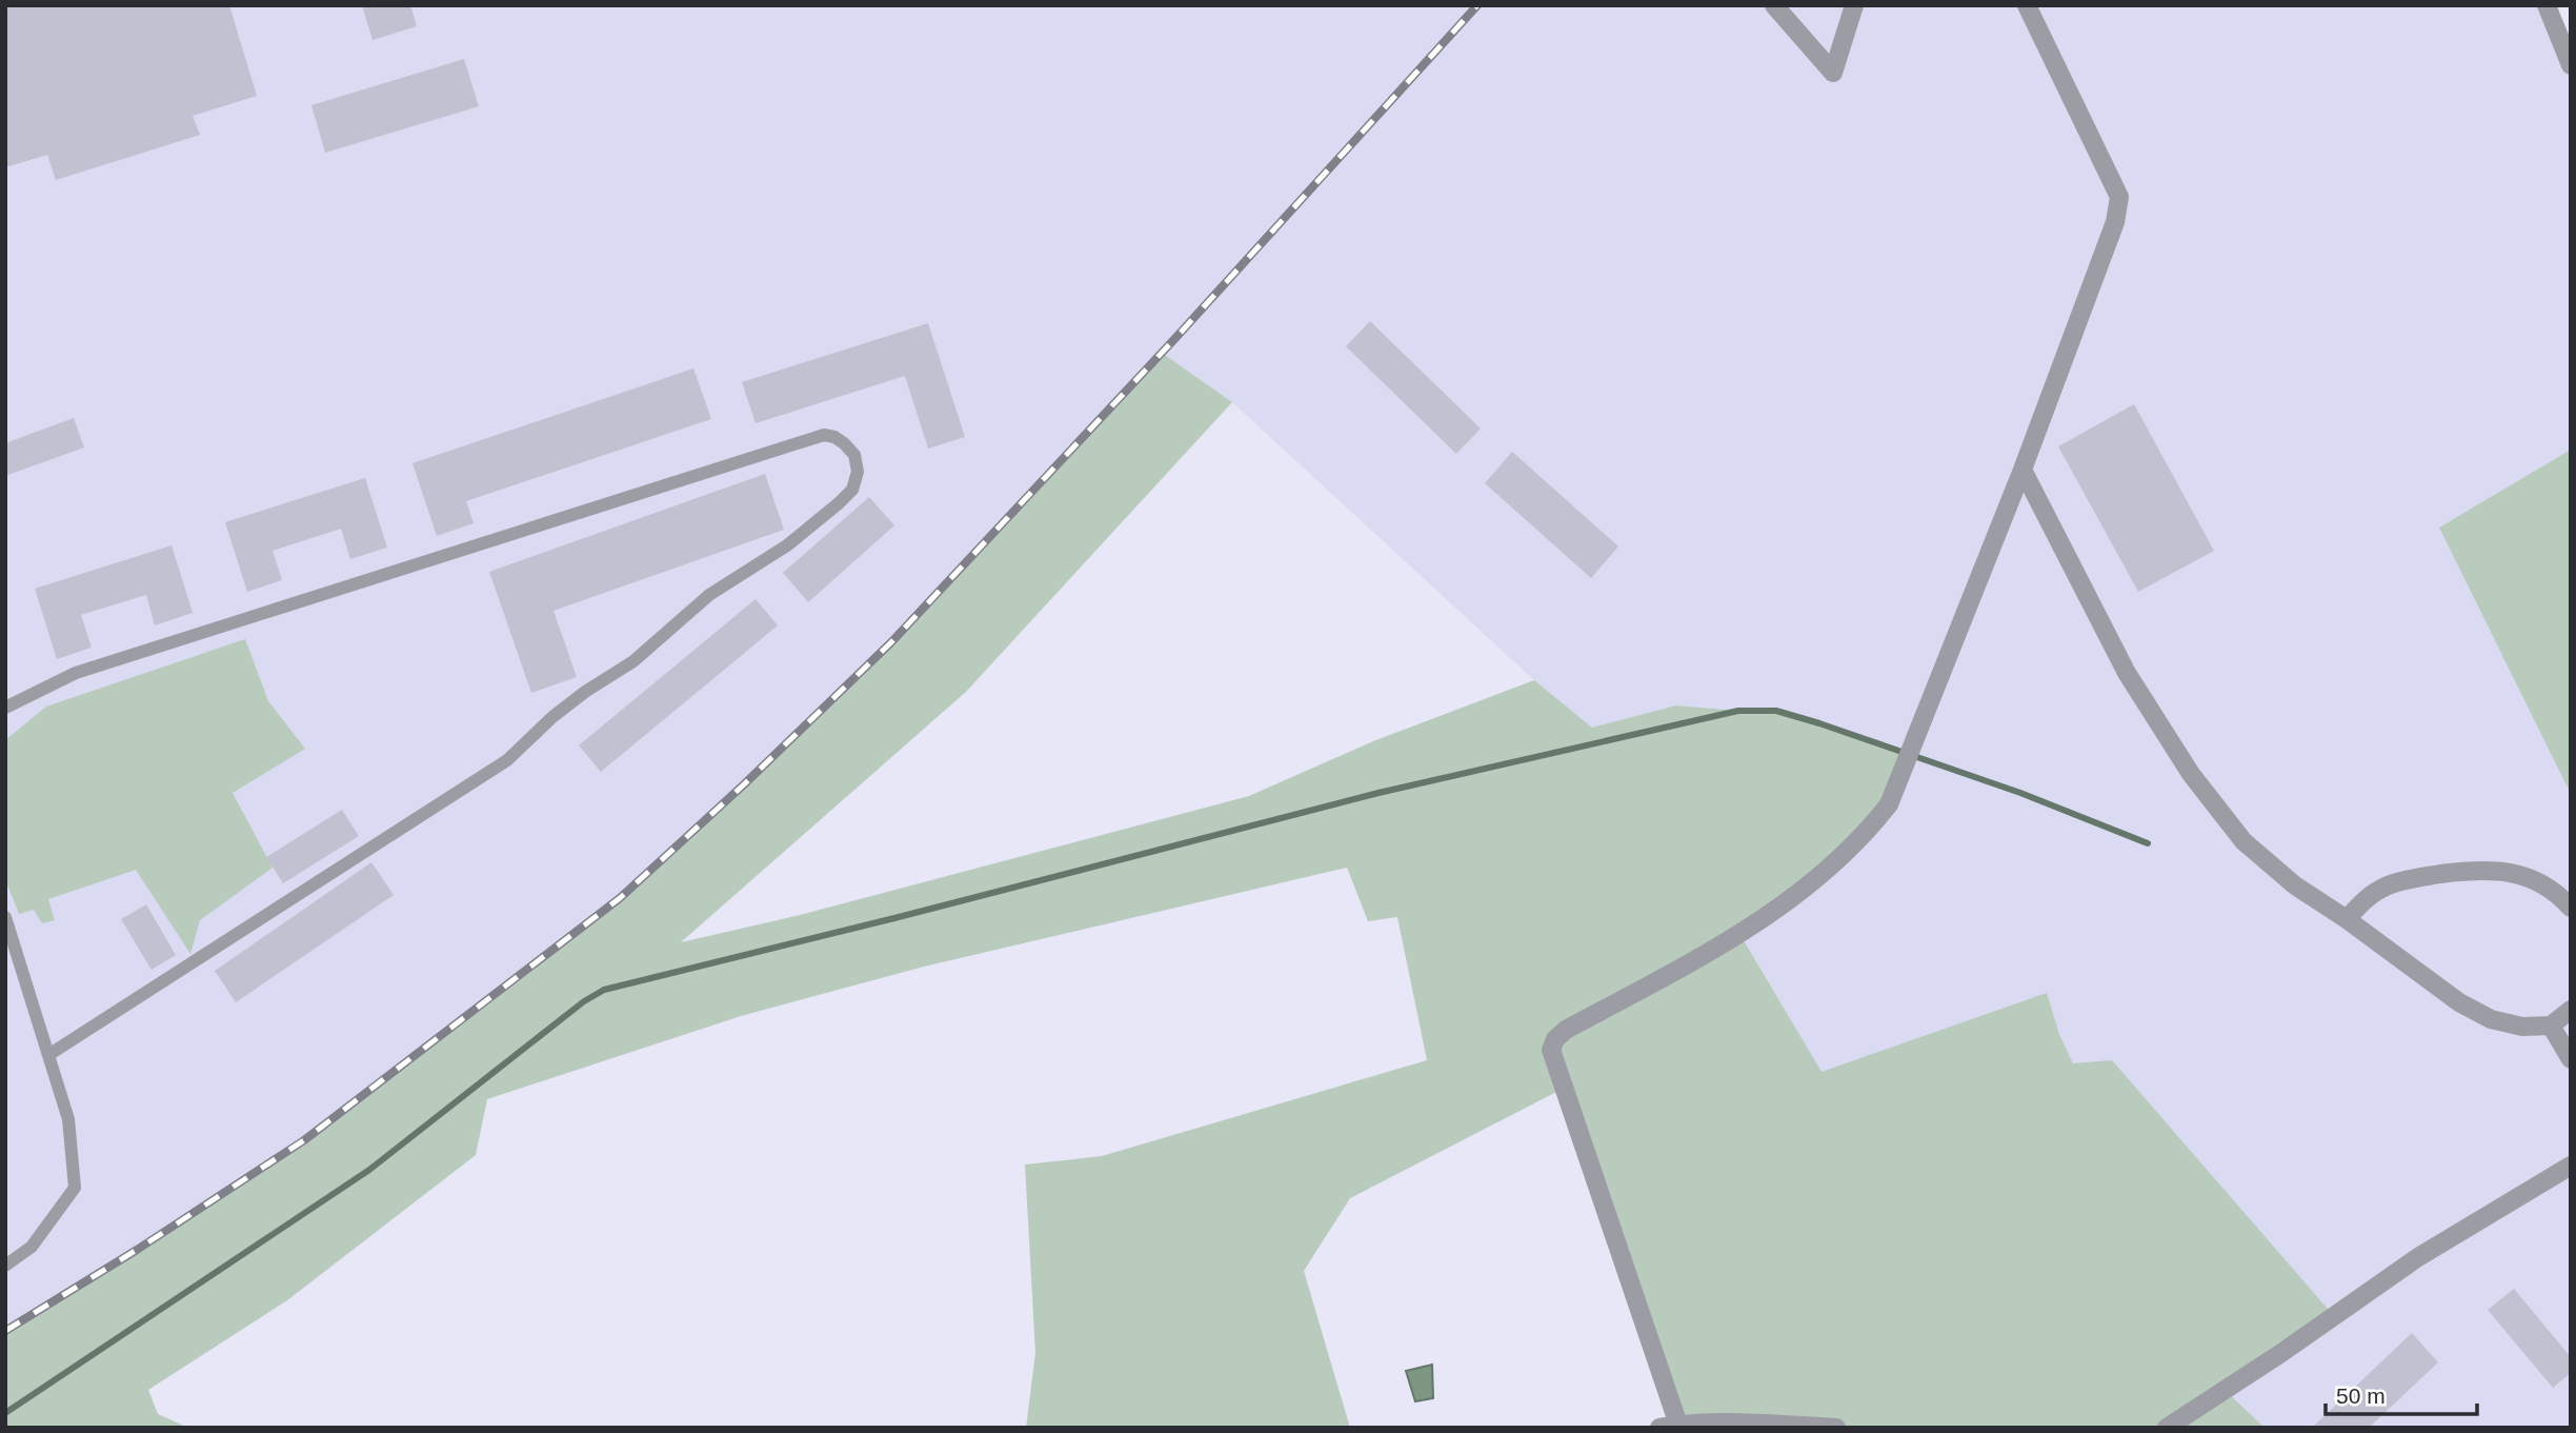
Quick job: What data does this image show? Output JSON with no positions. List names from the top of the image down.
{
  "scale_bar": "50 m"
}
